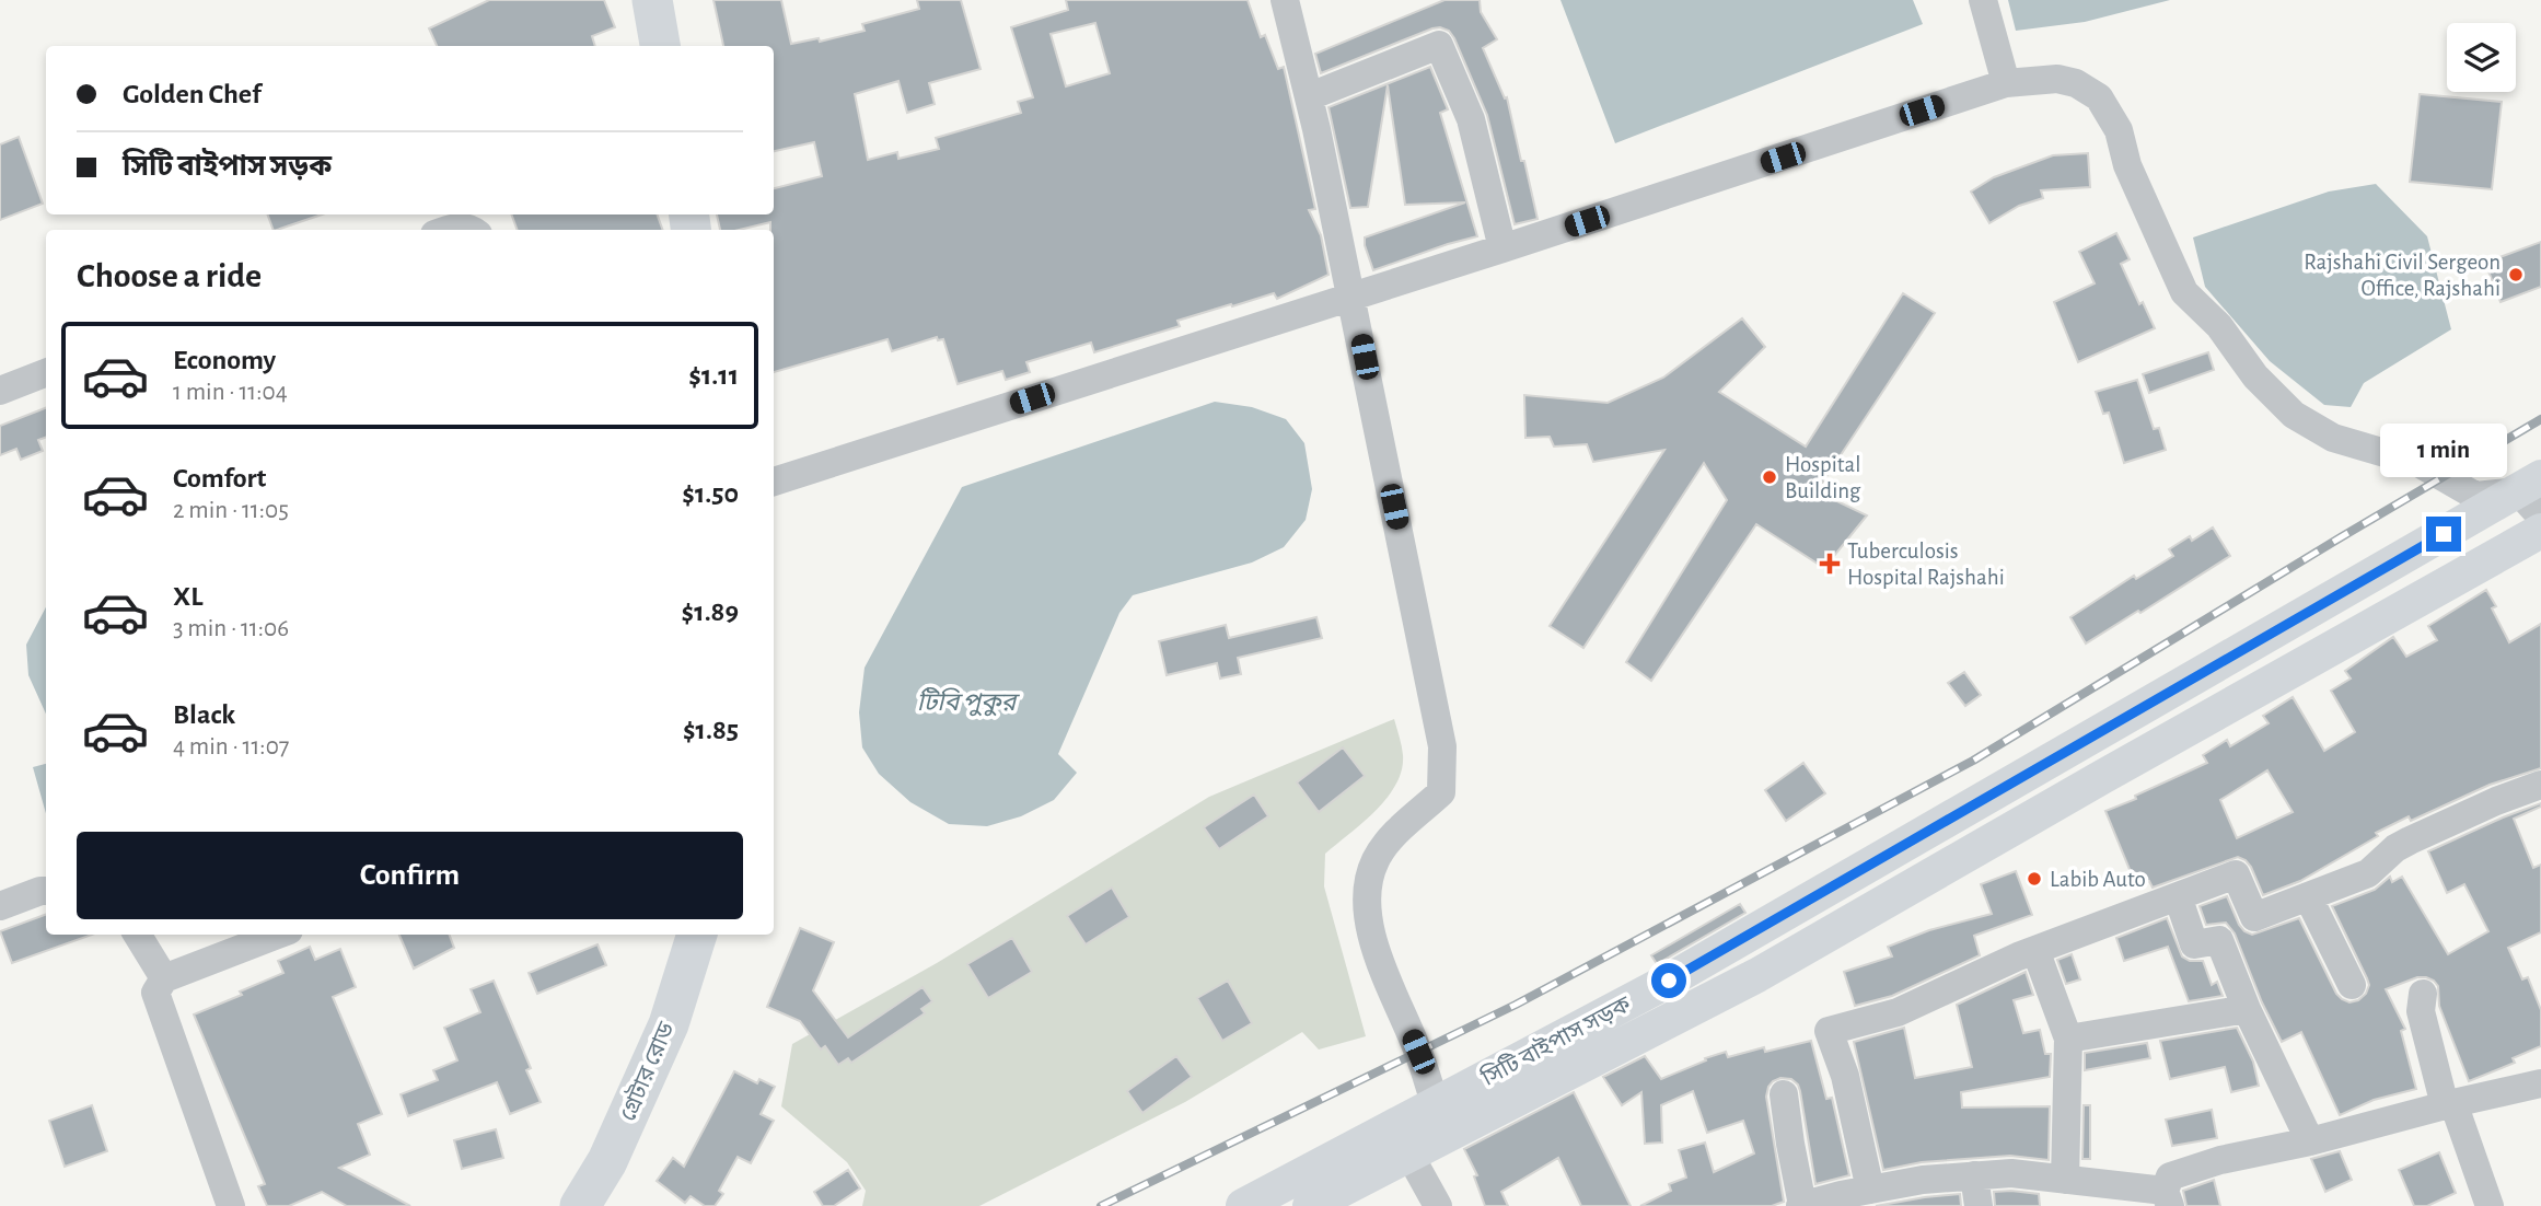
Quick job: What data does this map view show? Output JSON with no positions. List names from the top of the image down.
{
  "streets": {
    "highway": ["গ্রেটার রোড"],
    "main road": ["সিটি বাইপাস সড়ক"]
  },
  "water": ["টিবি পুকুর"],
  "places": {
    "other": ["Rajshahi Civil Sergeon Office, Rajshahi", "Hospital Building", "Labib Auto"],
    "health": ["Tuberculosis Hospital Rajshahi"]
  },
  "page": {
    "banner": ["Golden Chef", "সিটি বাইপাস সড়ক"],
    "heading": "Choose a ride",
    "list": [
      {
        "name": "Economy",
        "note": "1 min · 11:04",
        "value": "$1.11"
      },
      {
        "name": "Comfort",
        "note": "2 min · 11:05",
        "value": "$1.50"
      },
      {
        "name": "XL",
        "note": "3 min · 11:06",
        "value": "$1.89"
      },
      {
        "name": "Black",
        "note": "4 min · 11:07",
        "value": "$1.85"
      }
    ],
    "bubble": "1 min",
    "buttons": "Confirm"
  }
}
